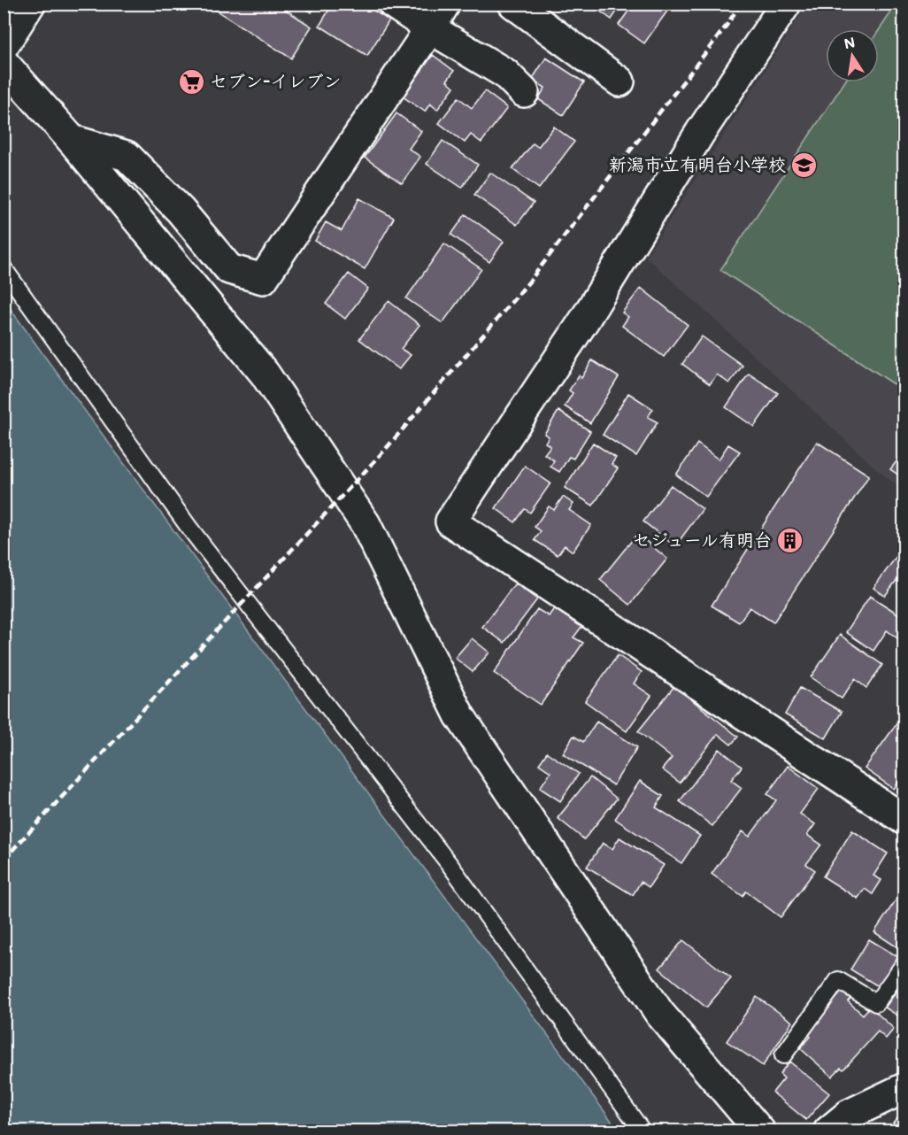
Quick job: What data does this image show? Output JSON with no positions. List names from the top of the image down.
{
  "places": {
    "supermarket": ["セブン-イレブン"],
    "school or university": ["新潟市立有明台小学校"],
    "building": ["セジュール有明台"]
  },
  "north": "top"
}
